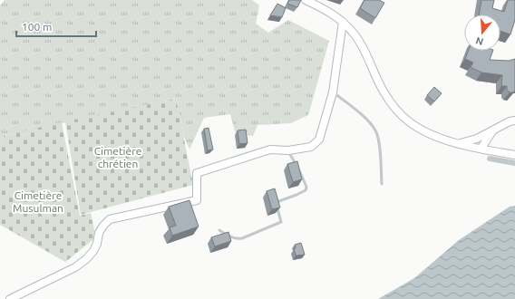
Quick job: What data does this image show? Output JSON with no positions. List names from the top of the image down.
{
  "parks": ["Cimetière chrétien", "Cimetière Musulman"],
  "scale_bar": "100 m",
  "north": "bottom"
}
